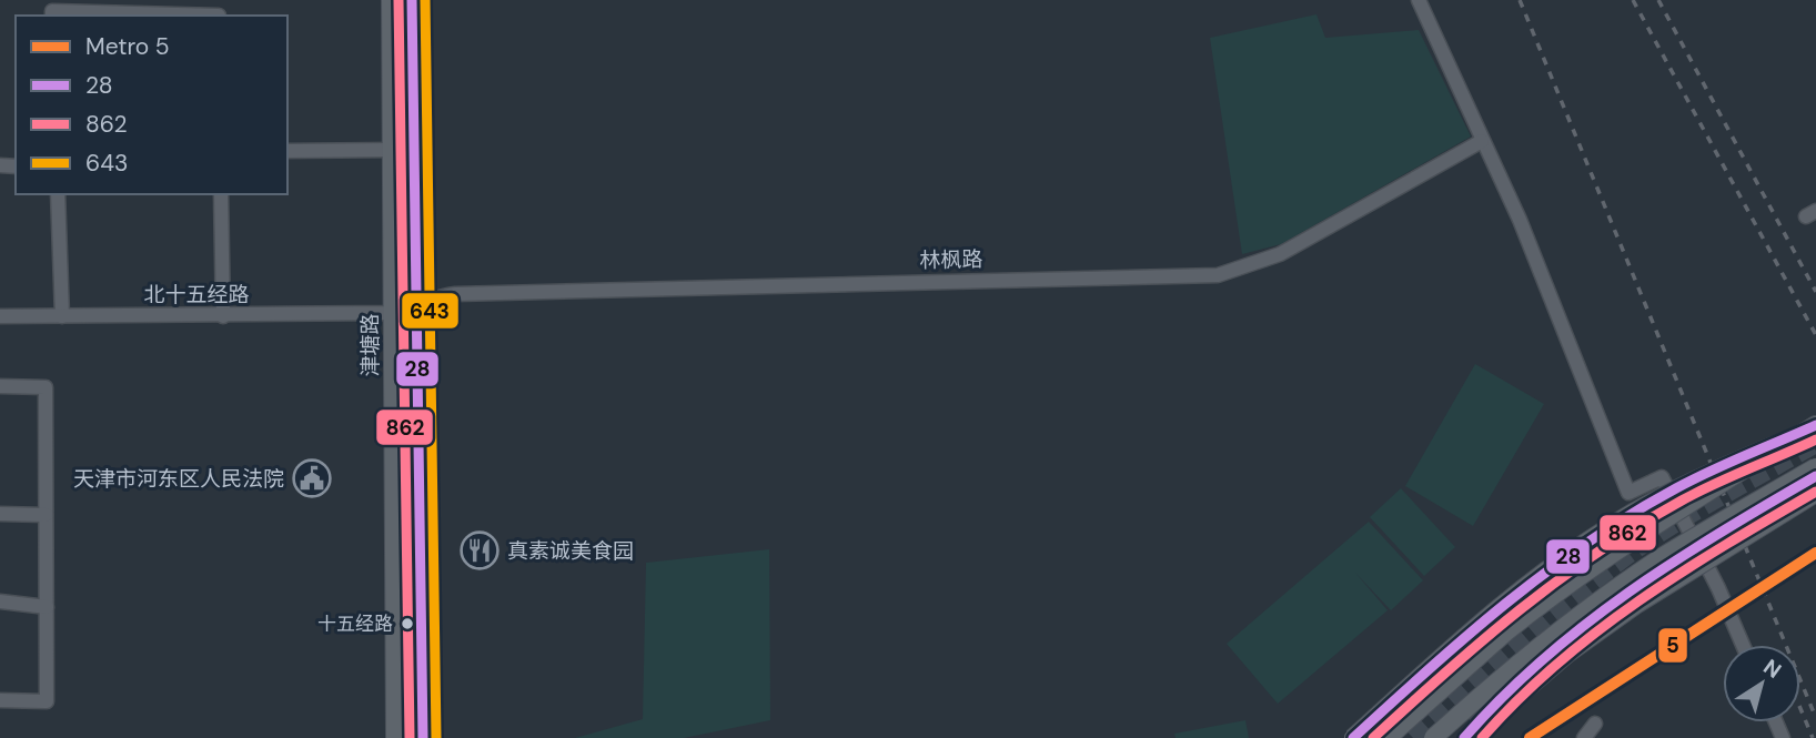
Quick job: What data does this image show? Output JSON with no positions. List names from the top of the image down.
{
  "streets": {
    "main road": ["津塘路"],
    "street": ["林枫路", "北十五经路"]
  },
  "crossings": [
    ["林枫路", "北十五经路"],
    ["林枫路", "津塘路"],
    ["北十五经路", "津塘路"]
  ],
  "places": {
    "public building": ["天津市河东区人民法院"],
    "restaurant": ["真素诚美食园"],
    "other": ["十五经路"]
  },
  "lines": [
    "transit line 28",
    "transit line 862",
    "transit line 643",
    "metro line 5"
  ],
  "legend": [
    "Metro 5",
    "28",
    "862",
    "643"
  ],
  "north": "top right"
}
